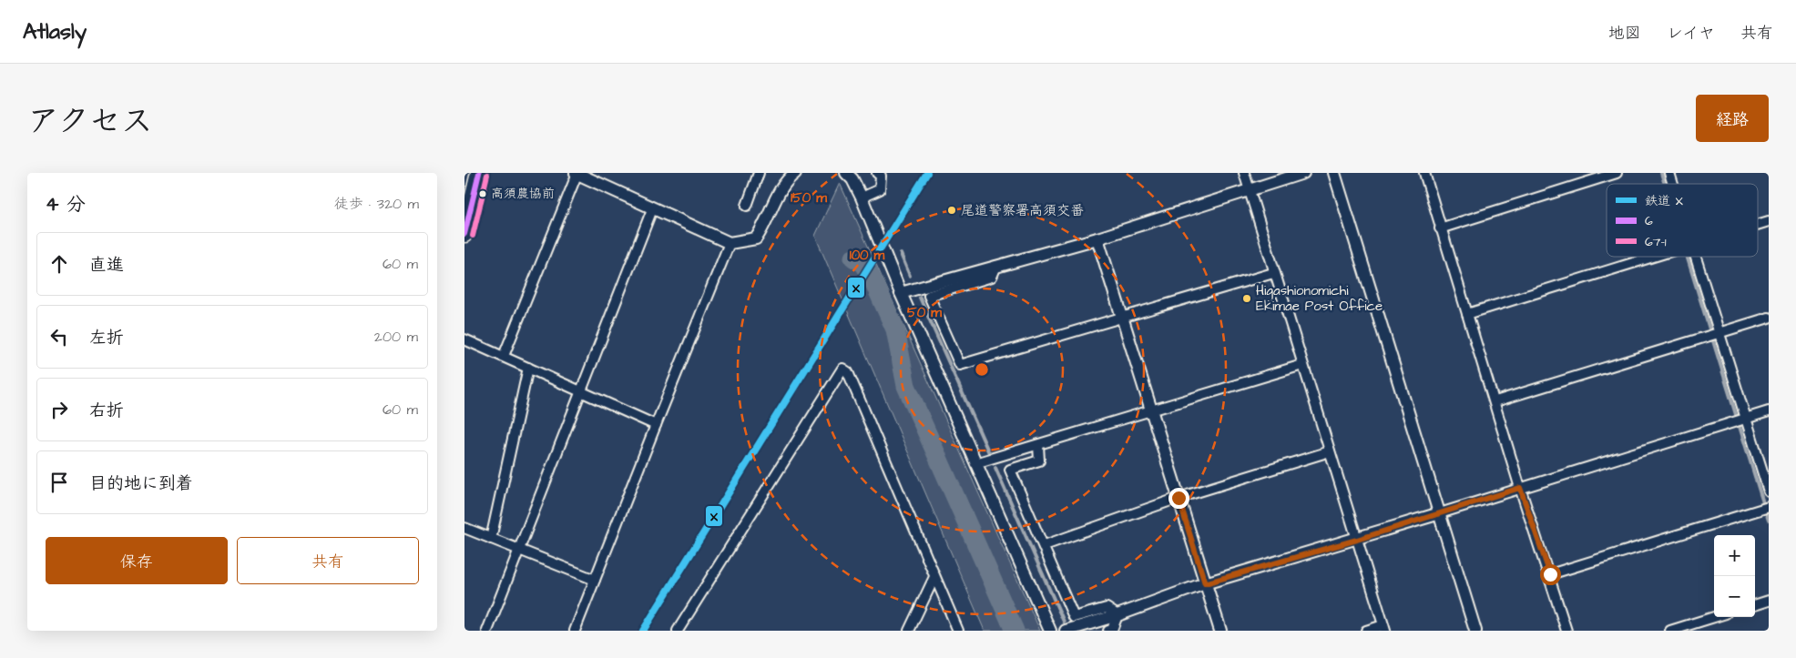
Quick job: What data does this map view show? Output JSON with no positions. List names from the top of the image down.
{
  "places": ["高須農協前", "尾道警察署高須交番", "Higashionomichi Ekimae Post Office"],
  "lines": ["rail line X", "transit line 6", "transit line 67-1"],
  "legend": ["鉄道 X", "6", "67-1"],
  "page": {
    "header": "Atlasly",
    "nav": ["地図", "レイヤ", "共有"],
    "title": "アクセス",
    "buttons": [
      "経路",
      ["保存", "共有"]
    ],
    "heading": ["4 分", "徒歩 · 320 m"],
    "list": [
      ["直進", "60 m"],
      ["左折", "200 m"],
      ["右折", "60 m"],
      "目的地に到着"
    ],
    "map_buttons": ["+", "−"]
  },
  "rings": ["150 m", "100 m", "50 m"]
}
